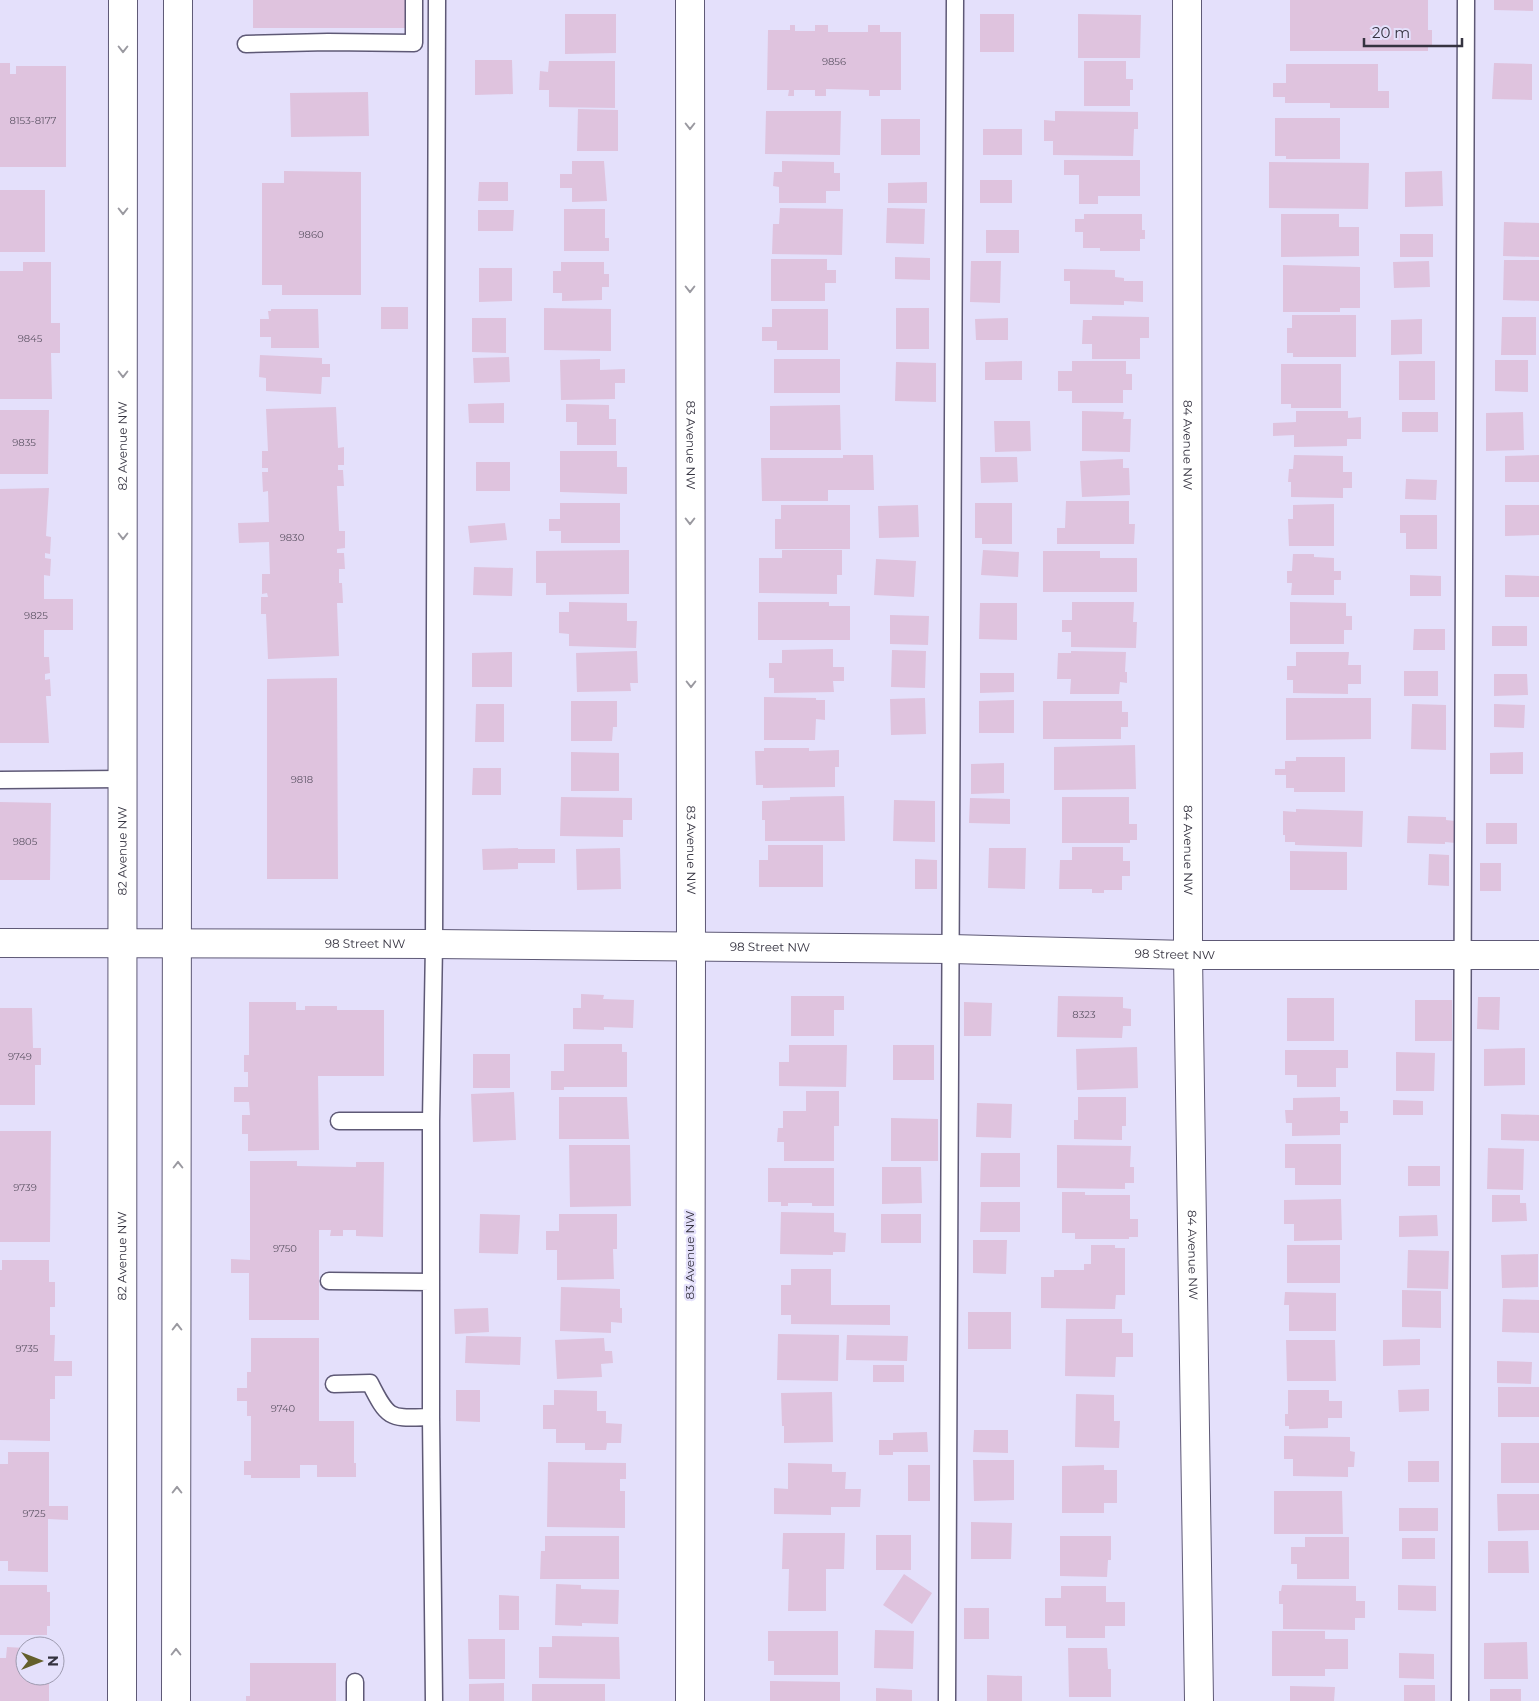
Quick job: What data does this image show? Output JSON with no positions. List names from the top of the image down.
{
  "streets": {
    "street": [
      "82 Avenue NW",
      "83 Avenue NW",
      "84 Avenue NW",
      "98 Street NW"
    ]
  },
  "crossings": [
    ["82 Avenue NW", "98 Street NW"],
    ["83 Avenue NW", "98 Street NW"],
    ["84 Avenue NW", "98 Street NW"]
  ],
  "one_way": ["83 Avenue NW"],
  "house_numbers": [
    "9856",
    "8153-8177",
    "9860",
    "9845",
    "9835",
    "9830",
    "9825",
    "9818",
    "9805",
    "8323",
    "9749",
    "9739",
    "9750",
    "9735",
    "9740",
    "9725"
  ],
  "scale_bar": "20 m",
  "north": "right"
}
